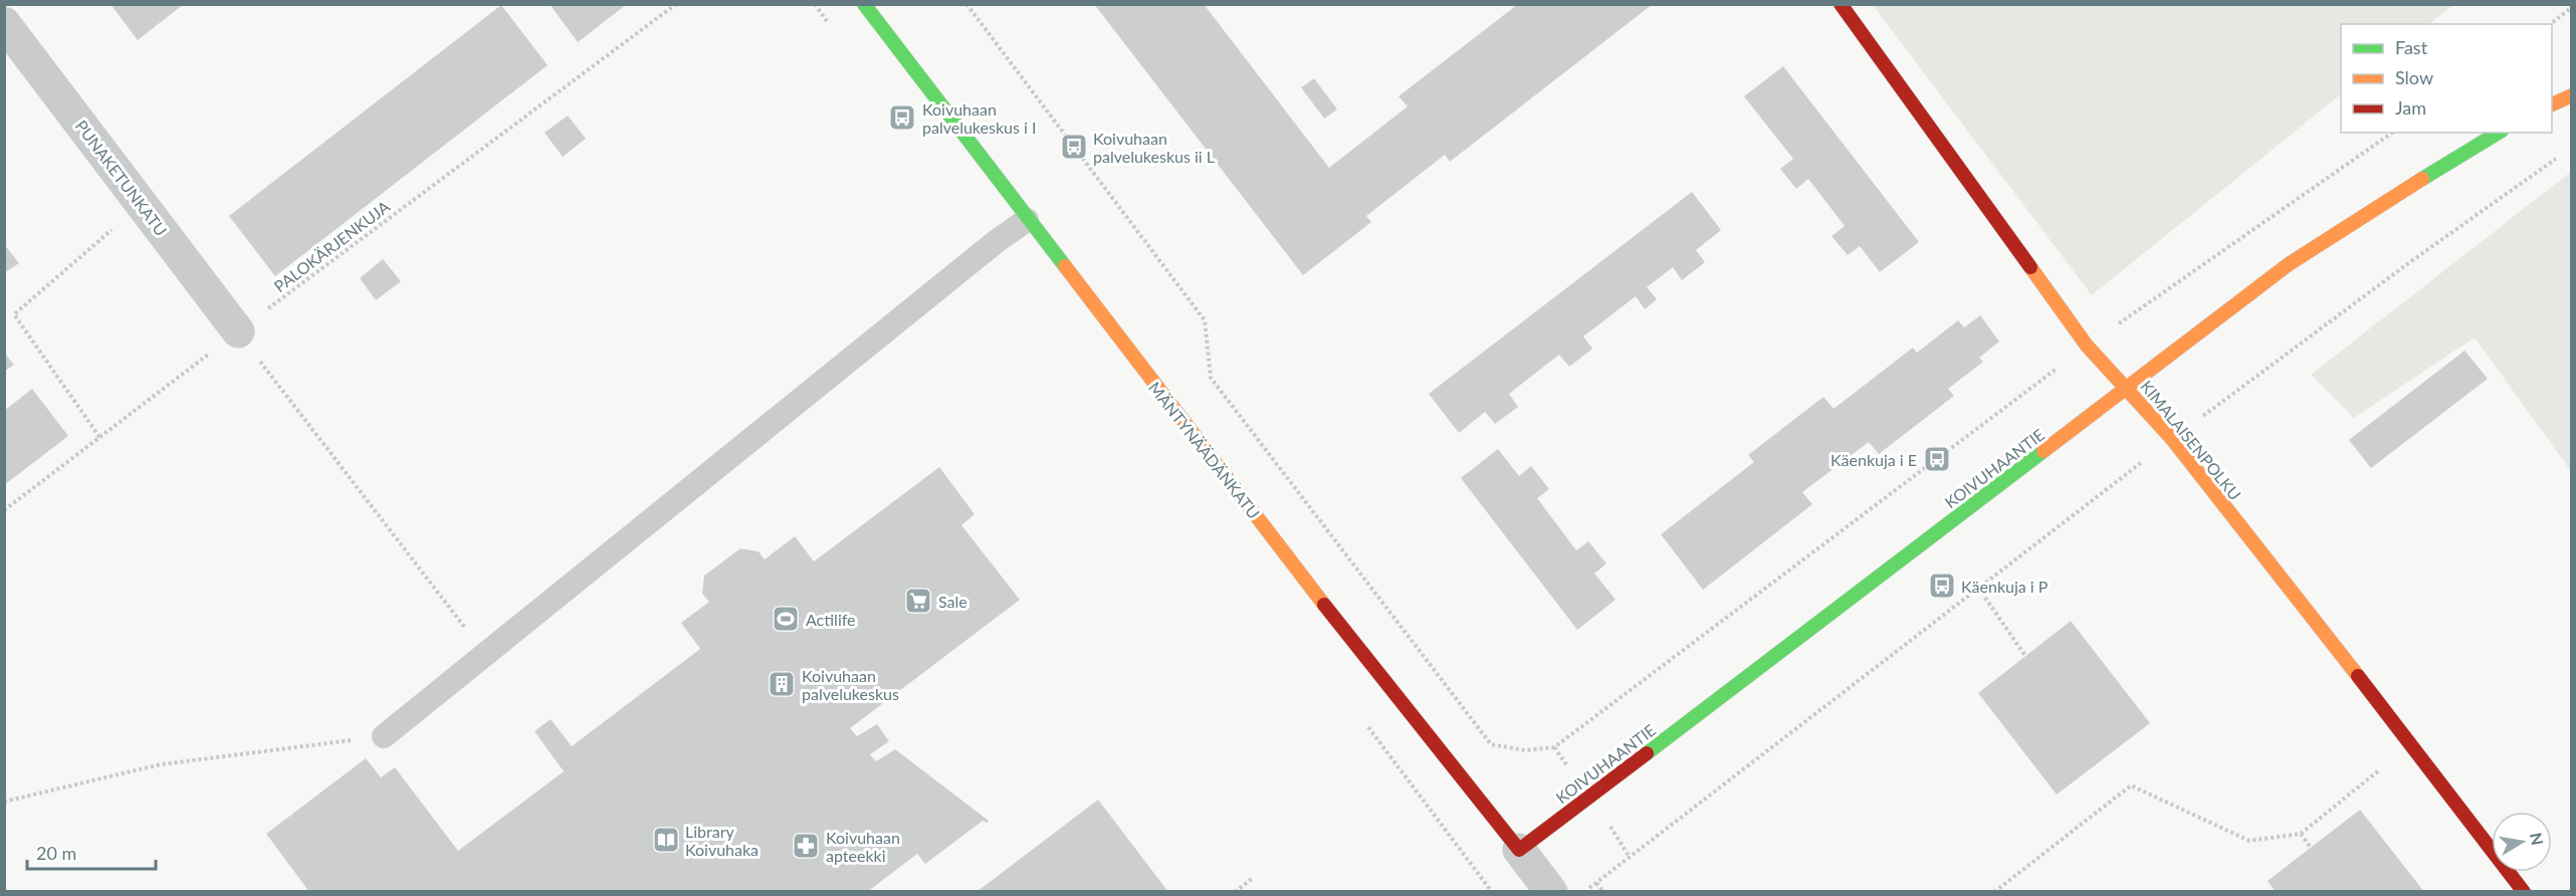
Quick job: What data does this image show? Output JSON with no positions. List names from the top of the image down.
{
  "streets": {
    "street": [
      "PUNAKETUNKATU",
      "KIMALAISENPOLKU",
      "MÄNTYNÄÄDÄNKATU",
      "KOIVUHAANTIE"
    ],
    "path": ["PALOKÄRJENKUJA"]
  },
  "crossings": [
    ["PUNAKETUNKATU", "PALOKÄRJENKUJA"],
    ["KIMALAISENPOLKU", "KOIVUHAANTIE"],
    ["MÄNTYNÄÄDÄNKATU", "KOIVUHAANTIE"]
  ],
  "places": {
    "bus stop": [
      "Koivuhaan palvelukeskus i I",
      "Koivuhaan palvelukeskus ii L",
      "Käenkuja i E",
      "Käenkuja i P"
    ],
    "supermarket": ["Sale"],
    "sports": ["Actilife"],
    "building": ["Koivuhaan palvelukeskus"],
    "library": ["Library Koivuhaka"],
    "pharmacy": ["Koivuhaan apteekki"]
  },
  "legend": ["Fast", "Slow", "Jam"],
  "scale_bar": "20 m",
  "north": "right"
}
